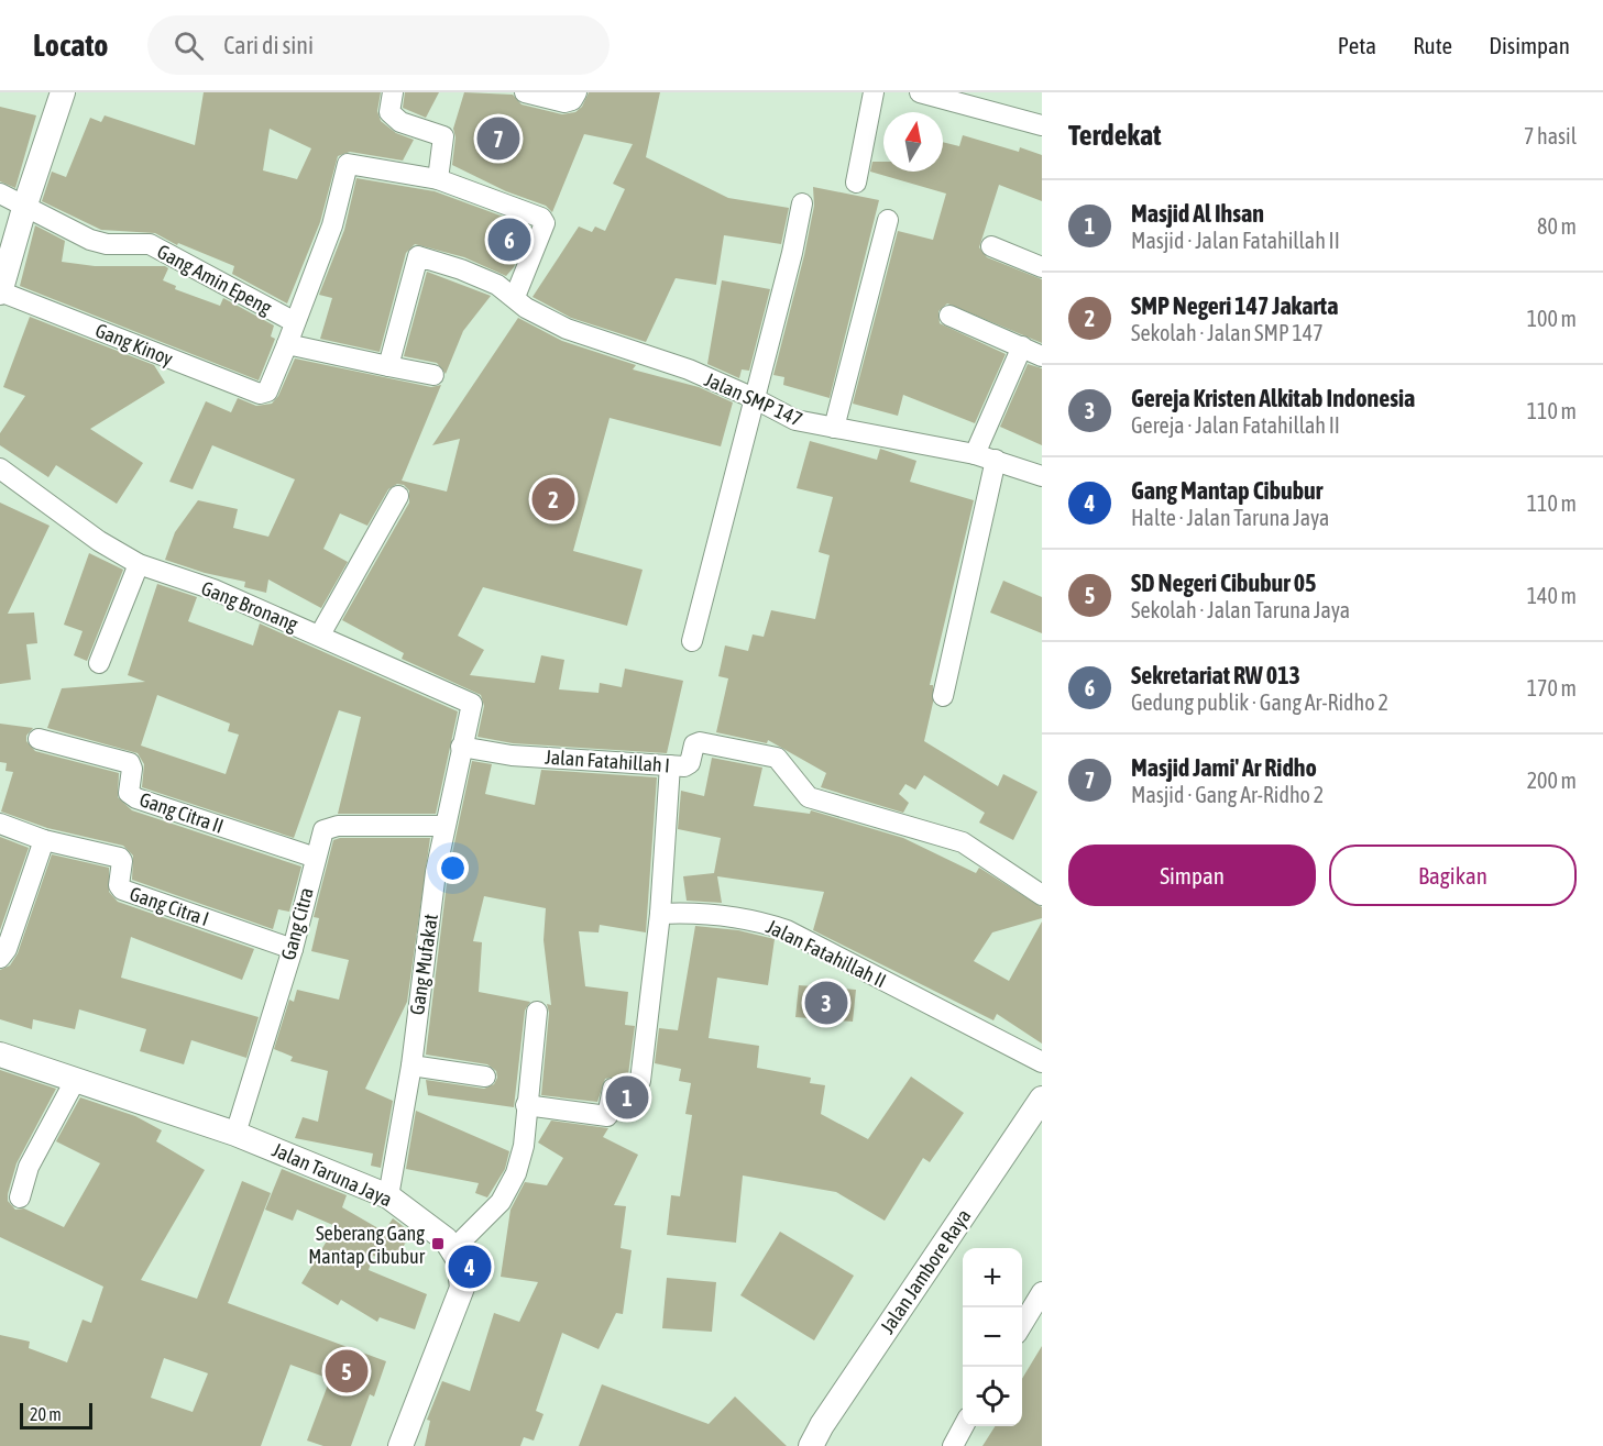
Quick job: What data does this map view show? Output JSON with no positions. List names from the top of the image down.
{
  "streets": {
    "street": [
      "Gang Amin Epeng",
      "Gang Kinoy",
      "Jalan SMP 147",
      "Gang Bronang",
      "Jalan Fatahillah I",
      "Gang Citra II",
      "Gang Citra I",
      "Gang Citra",
      "Jalan Fatahillah II",
      "Gang Mufakat",
      "Jalan Taruna Jaya",
      "Jalan Jambore Raya"
    ]
  },
  "crossings": [
    ["Gang Bronang", "Jalan Fatahillah I"],
    ["Gang Bronang", "Gang Mufakat"],
    ["Jalan Fatahillah I", "Gang Mufakat"],
    ["Gang Citra II", "Gang Citra"],
    ["Gang Citra I", "Gang Citra"],
    ["Gang Citra", "Gang Mufakat"],
    ["Gang Citra", "Jalan Taruna Jaya"],
    ["Gang Mufakat", "Jalan Taruna Jaya"]
  ],
  "places": {
    "transit": ["Seberang Gang Mantap Cibubur"]
  },
  "scale_bar": "20 m",
  "north": "top",
  "page": {
    "header": "Locato",
    "search": "Cari di sini",
    "nav": ["Peta", "Rute", "Disimpan"],
    "heading": ["Terdekat", "7 hasil"],
    "pins": [
      "7",
      "6",
      "2",
      "3",
      "1",
      "4",
      "5"
    ],
    "list": [
      {
        "mark": "1",
        "name": "Masjid Al Ihsan",
        "note": "Masjid · Jalan Fatahillah II",
        "value": "80 m"
      },
      {
        "mark": "2",
        "name": "SMP Negeri 147 Jakarta",
        "note": "Sekolah · Jalan SMP 147",
        "value": "100 m"
      },
      {
        "mark": "3",
        "name": "Gereja Kristen Alkitab Indonesia",
        "note": "Gereja · Jalan Fatahillah II",
        "value": "110 m"
      },
      {
        "mark": "4",
        "name": "Gang Mantap Cibubur",
        "note": "Halte · Jalan Taruna Jaya",
        "value": "110 m"
      },
      {
        "mark": "5",
        "name": "SD Negeri Cibubur 05",
        "note": "Sekolah · Jalan Taruna Jaya",
        "value": "140 m"
      },
      {
        "mark": "6",
        "name": "Sekretariat RW 013",
        "note": "Gedung publik · Gang Ar-Ridho 2",
        "value": "170 m"
      },
      {
        "mark": "7",
        "name": "Masjid Jami' Ar Ridho",
        "note": "Masjid · Gang Ar-Ridho 2",
        "value": "200 m"
      }
    ],
    "buttons": ["Simpan", "Bagikan"],
    "map_buttons": ["+", "−"],
    "scale": "20 m"
  }
}
